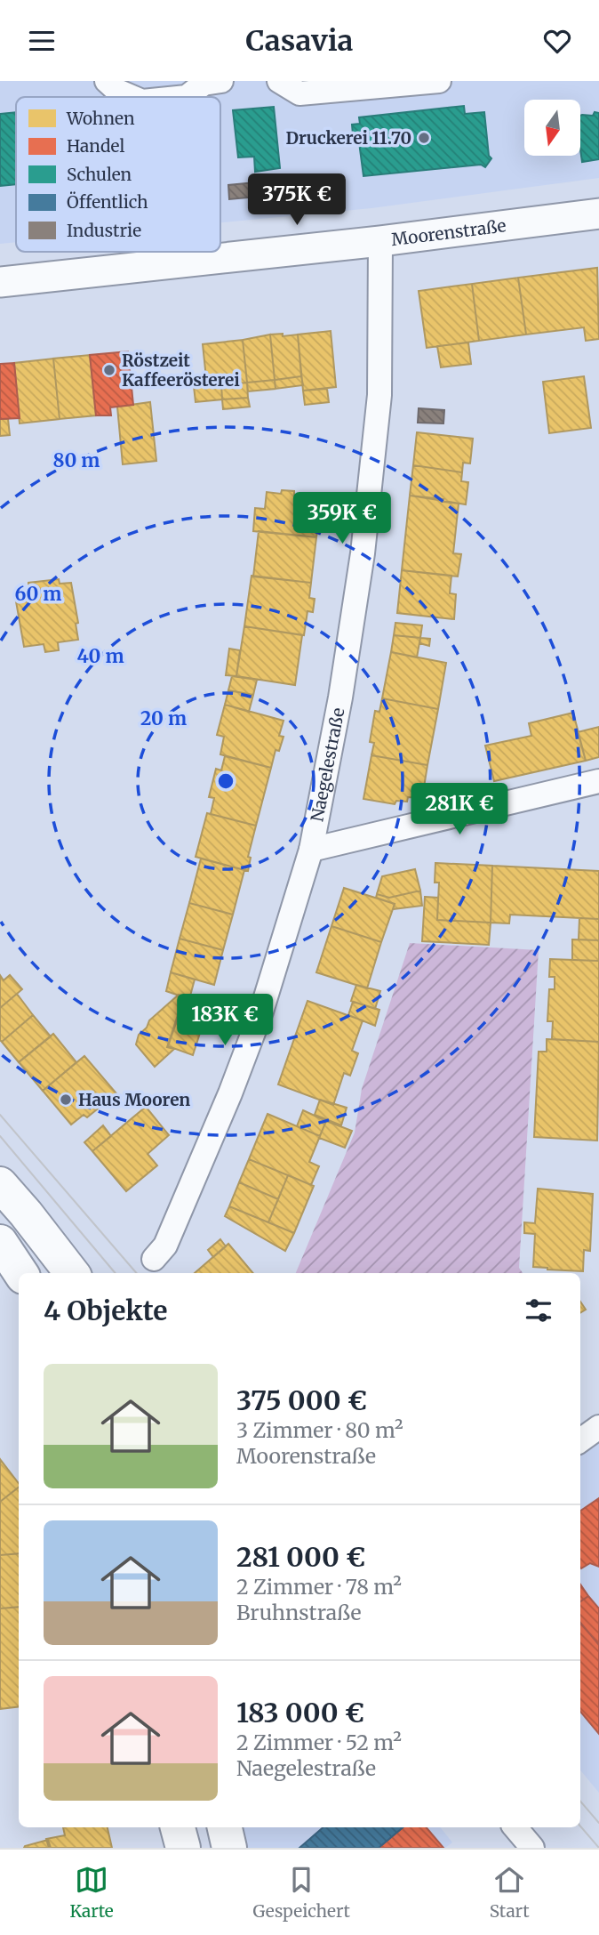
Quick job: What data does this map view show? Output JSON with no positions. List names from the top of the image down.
{
  "streets": {
    "street": ["Moorenstraße", "Naegelestraße"]
  },
  "crossings": [
    ["Moorenstraße", "Naegelestraße"]
  ],
  "places": ["Druckerei 11.70", "Röstzeit Kaffeerösterei", "Haus Mooren"],
  "legend": [
    "Wohnen",
    "Handel",
    "Schulen",
    "Öffentlich",
    "Industrie"
  ],
  "north": "bottom",
  "page": {
    "header": "Casavia",
    "price": [
      "375K €",
      "359K €",
      "281K €",
      "183K €"
    ],
    "heading": "4 Objekte",
    "list": [
      {
        "name": "375 000 €",
        "note": "3 Zimmer · 80 m² · Moorenstraße"
      },
      {
        "name": "281 000 €",
        "note": "2 Zimmer · 78 m² · Bruhnstraße"
      },
      {
        "name": "183 000 €",
        "note": "2 Zimmer · 52 m² · Naegelestraße"
      }
    ],
    "tabs": ["Karte", "Gespeichert", "Start"]
  },
  "rings": [
    "80 m",
    "60 m",
    "40 m",
    "20 m"
  ]
}
